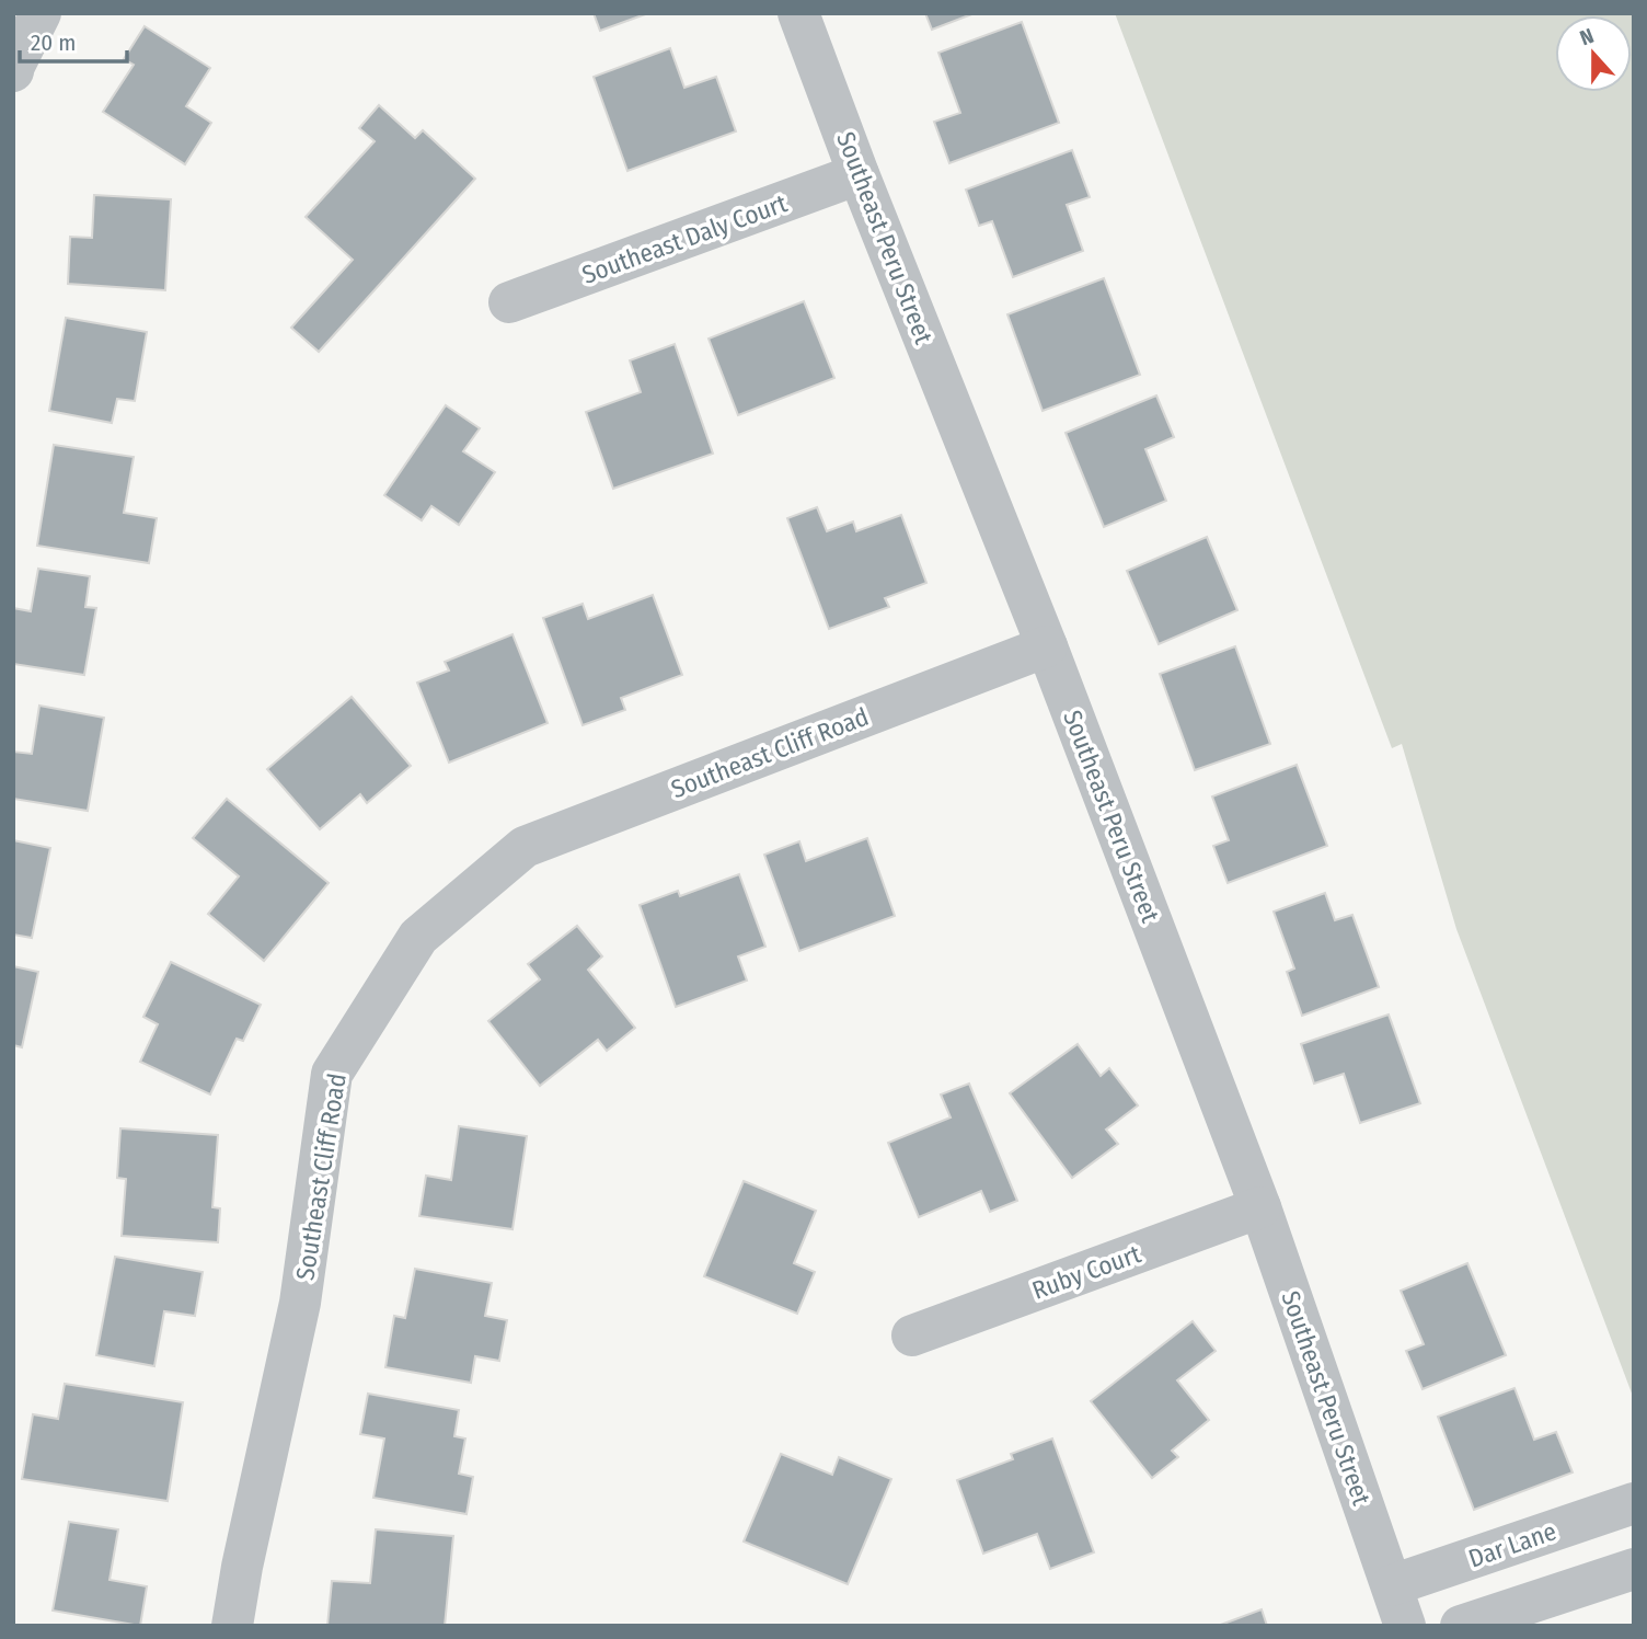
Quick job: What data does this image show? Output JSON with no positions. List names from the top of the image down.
{
  "streets": {
    "street": [
      "Southeast Peru Street",
      "Southeast Daly Court",
      "Southeast Cliff Road",
      "Ruby Court",
      "Dar Lane"
    ]
  },
  "crossings": [
    ["Southeast Peru Street", "Southeast Daly Court"],
    ["Southeast Peru Street", "Southeast Cliff Road"],
    ["Southeast Peru Street", "Ruby Court"],
    ["Southeast Peru Street", "Dar Lane"]
  ],
  "scale_bar": "20 m",
  "north": "top"
}
